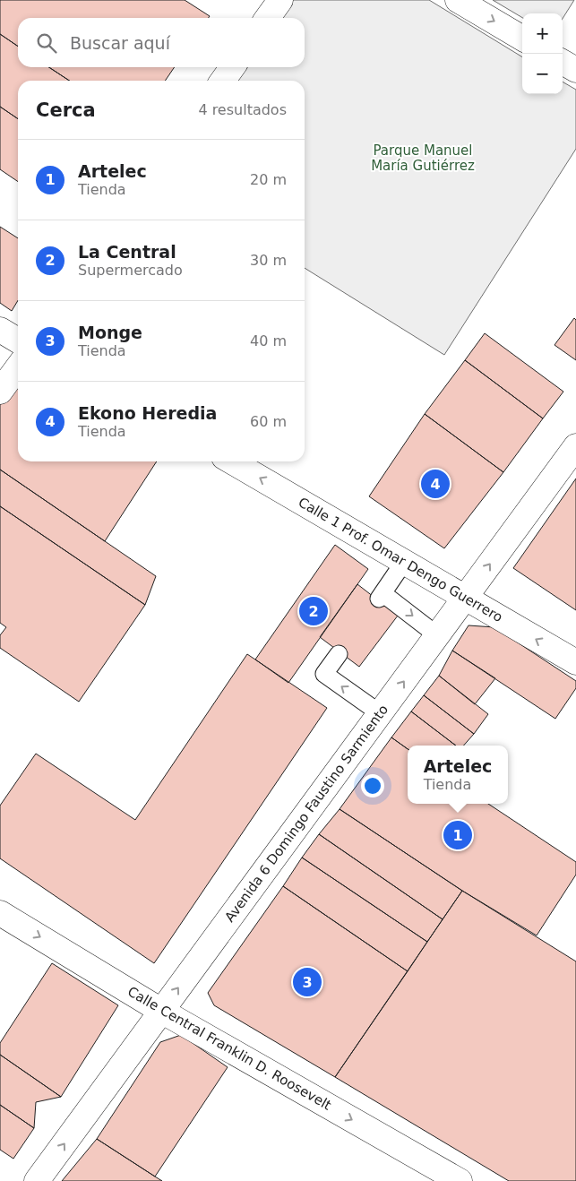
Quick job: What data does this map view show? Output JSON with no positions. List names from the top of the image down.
{
  "streets": {
    "main road": ["Calle 1 Prof. Omar Dengo Guerrero", "Avenida 6 Domingo Faustino Sarmiento", "Calle Central Franklin D. Roosevelt"]
  },
  "crossings": [
    ["Calle 1 Prof. Omar Dengo Guerrero", "Avenida 6 Domingo Faustino Sarmiento"],
    ["Avenida 6 Domingo Faustino Sarmiento", "Calle Central Franklin D. Roosevelt"]
  ],
  "one_way": ["Calle 1 Prof. Omar Dengo Guerrero", "Avenida 6 Domingo Faustino Sarmiento", "Calle Central Franklin D. Roosevelt"],
  "parks": ["Parque Manuel María Gutiérrez"],
  "page": {
    "map_buttons": ["+", "−"],
    "search": "Buscar aquí",
    "heading": ["Cerca", "4 resultados"],
    "list": [
      {
        "mark": "1",
        "name": "Artelec",
        "note": "Tienda",
        "value": "20 m"
      },
      {
        "mark": "2",
        "name": "La Central",
        "note": "Supermercado",
        "value": "30 m"
      },
      {
        "mark": "3",
        "name": "Monge",
        "note": "Tienda",
        "value": "40 m"
      },
      {
        "mark": "4",
        "name": "Ekono Heredia",
        "note": "Tienda",
        "value": "60 m"
      }
    ],
    "pins": [
      "4",
      "2",
      "1",
      "3"
    ],
    "popup": ["Artelec", "Tienda"]
  }
}
